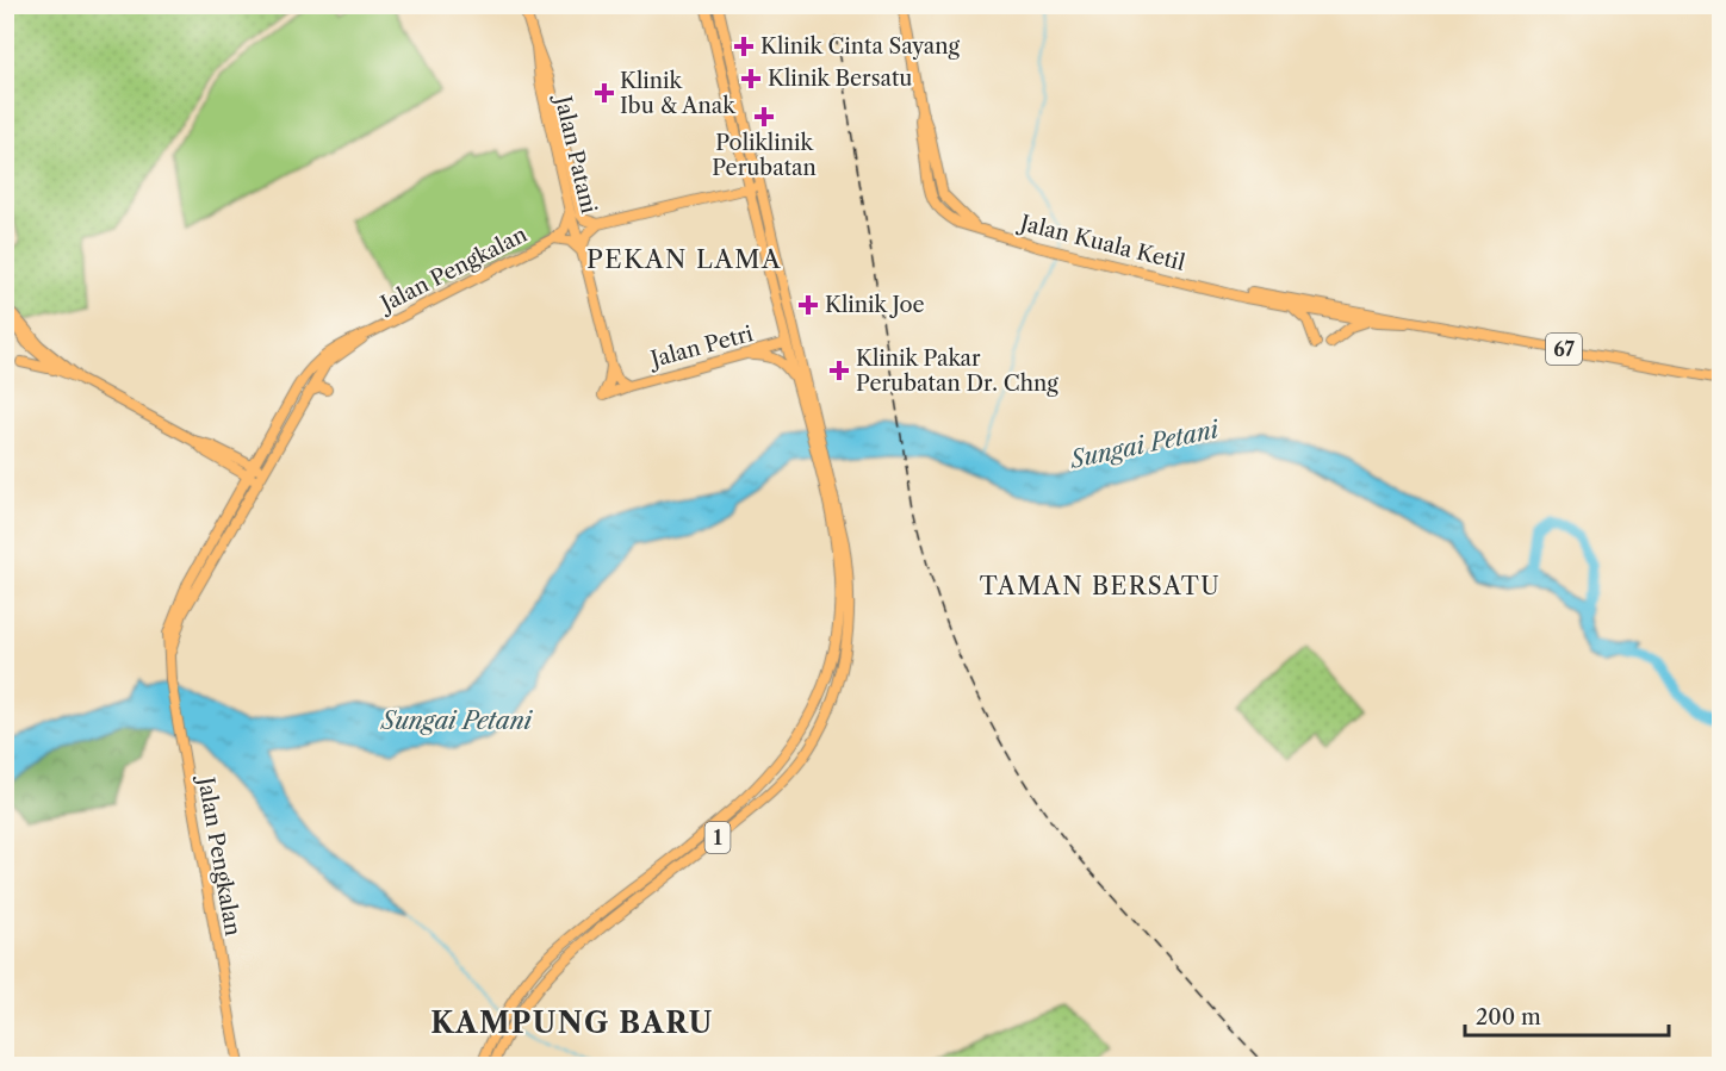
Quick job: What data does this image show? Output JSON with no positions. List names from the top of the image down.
{
  "streets": {
    "main road": [
      "Jalan Patani",
      "Jalan Kuala Ketil",
      "Jalan Pengkalan",
      "Jalan Petri",
      "67",
      "1"
    ]
  },
  "crossings": [
    ["Jalan Patani", "Jalan Pengkalan"],
    ["Jalan Patani", "Jalan Petri"],
    ["Jalan Petri", "1"]
  ],
  "districts": ["PEKAN LAMA", "TAMAN BERSATU", "KAMPUNG BARU"],
  "water": ["Sungai Petani"],
  "places": {
    "health": [
      "Klinik Cinta Sayang",
      "Klinik Bersatu",
      "Klinik Ibu & Anak",
      "Poliklinik Perubatan",
      "Klinik Joe",
      "Klinik Pakar Perubatan Dr. Chng"
    ]
  },
  "scale_bar": "200 m"
}
